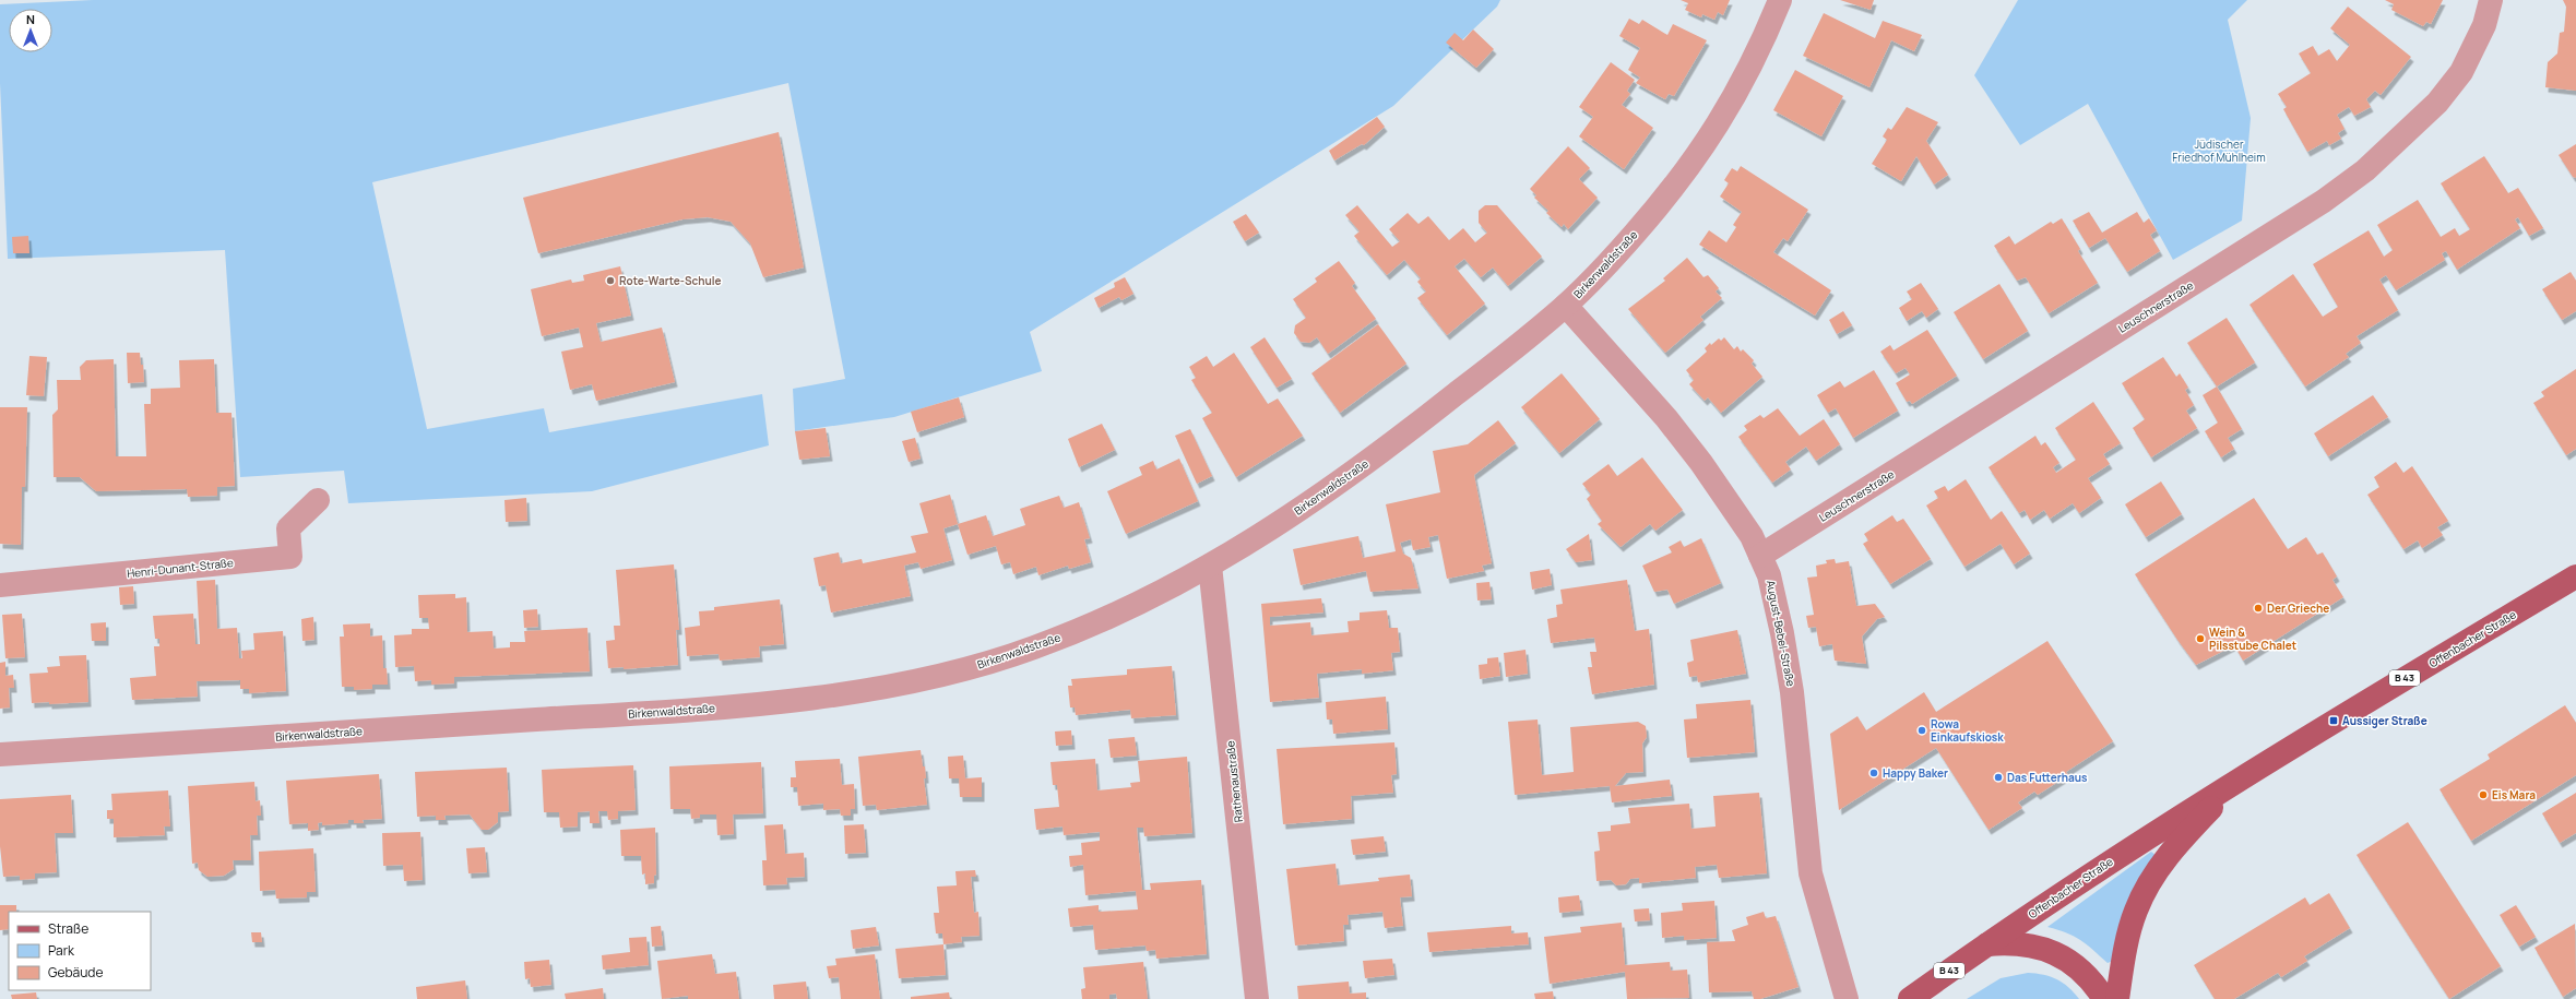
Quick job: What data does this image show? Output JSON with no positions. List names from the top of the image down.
{
  "streets": {
    "main road": ["Offenbacher Straße", "B 43"],
    "street": [
      "Birkenwaldstraße",
      "Leuschnerstraße",
      "Henri-Dunant-Straße",
      "August-Bebel-Straße",
      "Rathenaustraße"
    ]
  },
  "crossings": [
    ["Birkenwaldstraße", "August-Bebel-Straße"],
    ["Birkenwaldstraße", "Rathenaustraße"],
    ["Leuschnerstraße", "August-Bebel-Straße"]
  ],
  "parks": ["Jüdischer Friedhof Mühlheim"],
  "places": {
    "other": [
      "Rote-Warte-Schule",
      "Der Grieche",
      "Wein & Pilsstube Chalet",
      "Rowa Einkaufskiosk",
      "Happy Baker",
      "Das Futterhaus",
      "Eis Mara"
    ],
    "transit": ["Aussiger Straße"]
  },
  "legend": ["Straße", "Park", "Gebäude"],
  "north": "top"
}
